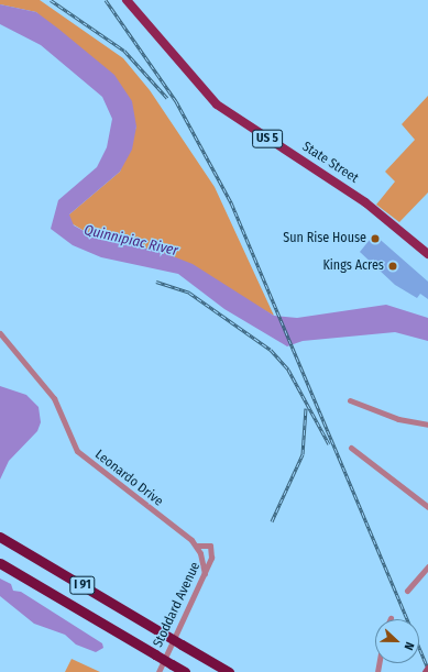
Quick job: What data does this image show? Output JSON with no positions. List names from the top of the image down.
{
  "streets": {
    "highway": ["I 91"],
    "main road": ["US 5", "State Street"],
    "street": ["Leonardo Drive", "Stoddard Avenue"]
  },
  "crossings": [
    ["Leonardo Drive", "Stoddard Avenue"]
  ],
  "water": ["Quinnipiac River"],
  "places": ["Sun Rise House", "Kings Acres"],
  "north": "right"
}
